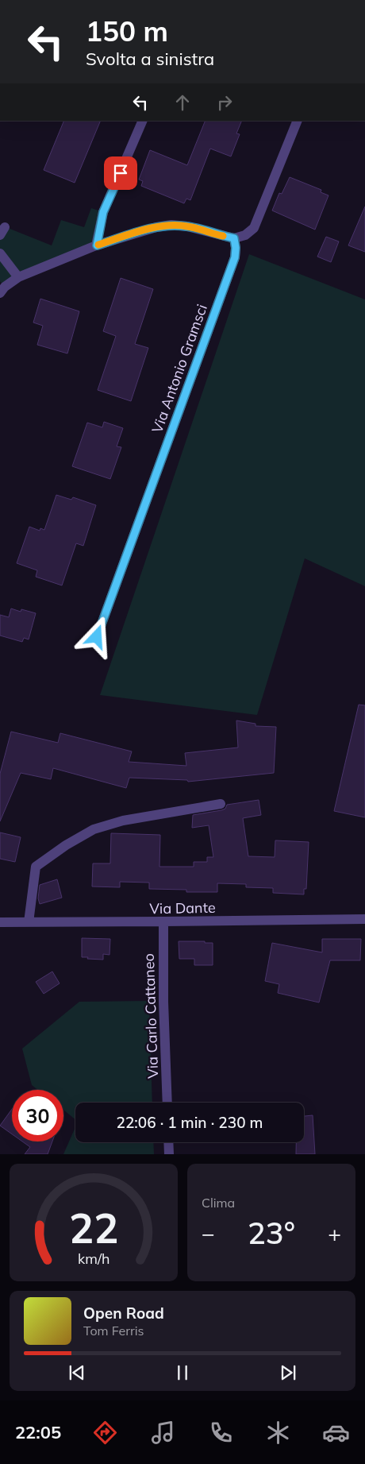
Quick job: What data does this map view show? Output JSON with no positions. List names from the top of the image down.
{
  "streets": {
    "street": ["Via Antonio Gramsci", "Via Dante", "Via Carlo Cattaneo"]
  },
  "crossings": [
    ["Via Dante", "Via Carlo Cattaneo"]
  ],
  "page": {
    "turn": ["150 m", "Svolta a sinistra"],
    "limit": "30",
    "trip": "22:06 · 1 min · 230 m",
    "tile": "Clima",
    "heat": ["−", "23°", "+"],
    "song": ["Open Road", "Tom Ferris"],
    "tabs": "22:05",
    "gauge": ["22", "km/h"]
  }
}
